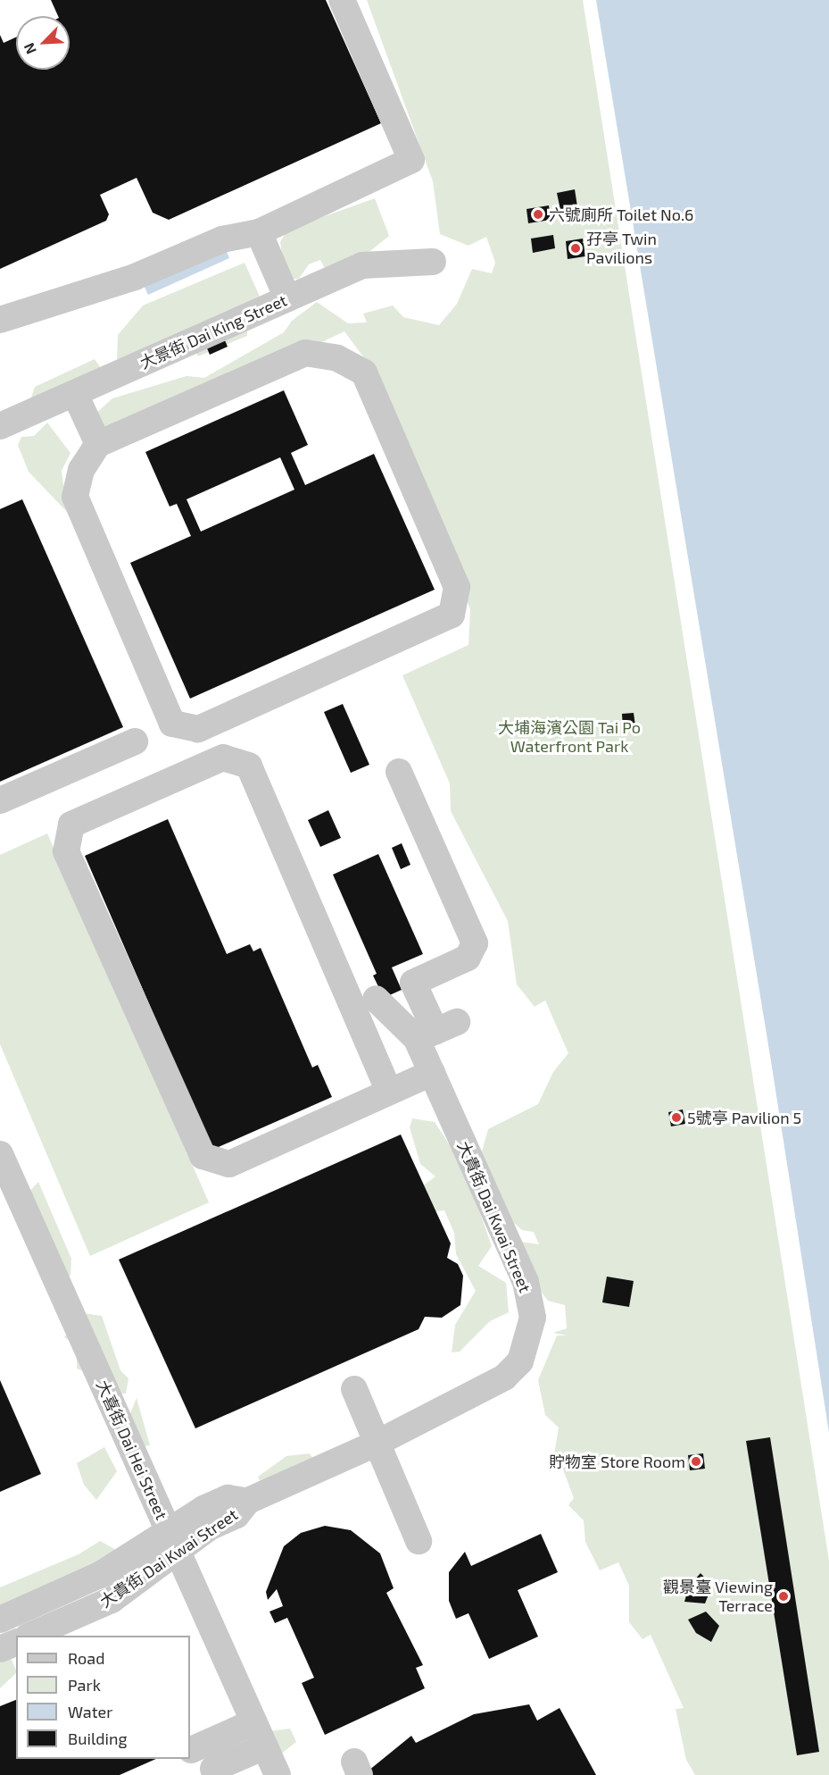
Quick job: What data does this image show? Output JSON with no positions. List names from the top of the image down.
{
  "streets": {
    "street": ["大景街 Dai King Street", "大貴街 Dai Kwai Street", "大喜街 Dai Hei Street"]
  },
  "crossings": [
    ["大貴街 Dai Kwai Street", "大喜街 Dai Hei Street"]
  ],
  "parks": ["大埔海濱公園 Tai Po Waterfront Park"],
  "places": [
    "六號廁所 Toilet No.6",
    "孖亭 Twin Pavilions",
    "5號亭 Pavilion 5",
    "貯物室 Store Room",
    "觀景臺 Viewing Terrace"
  ],
  "legend": [
    "Road",
    "Park",
    "Water",
    "Building"
  ],
  "north": "bottom left"
}
